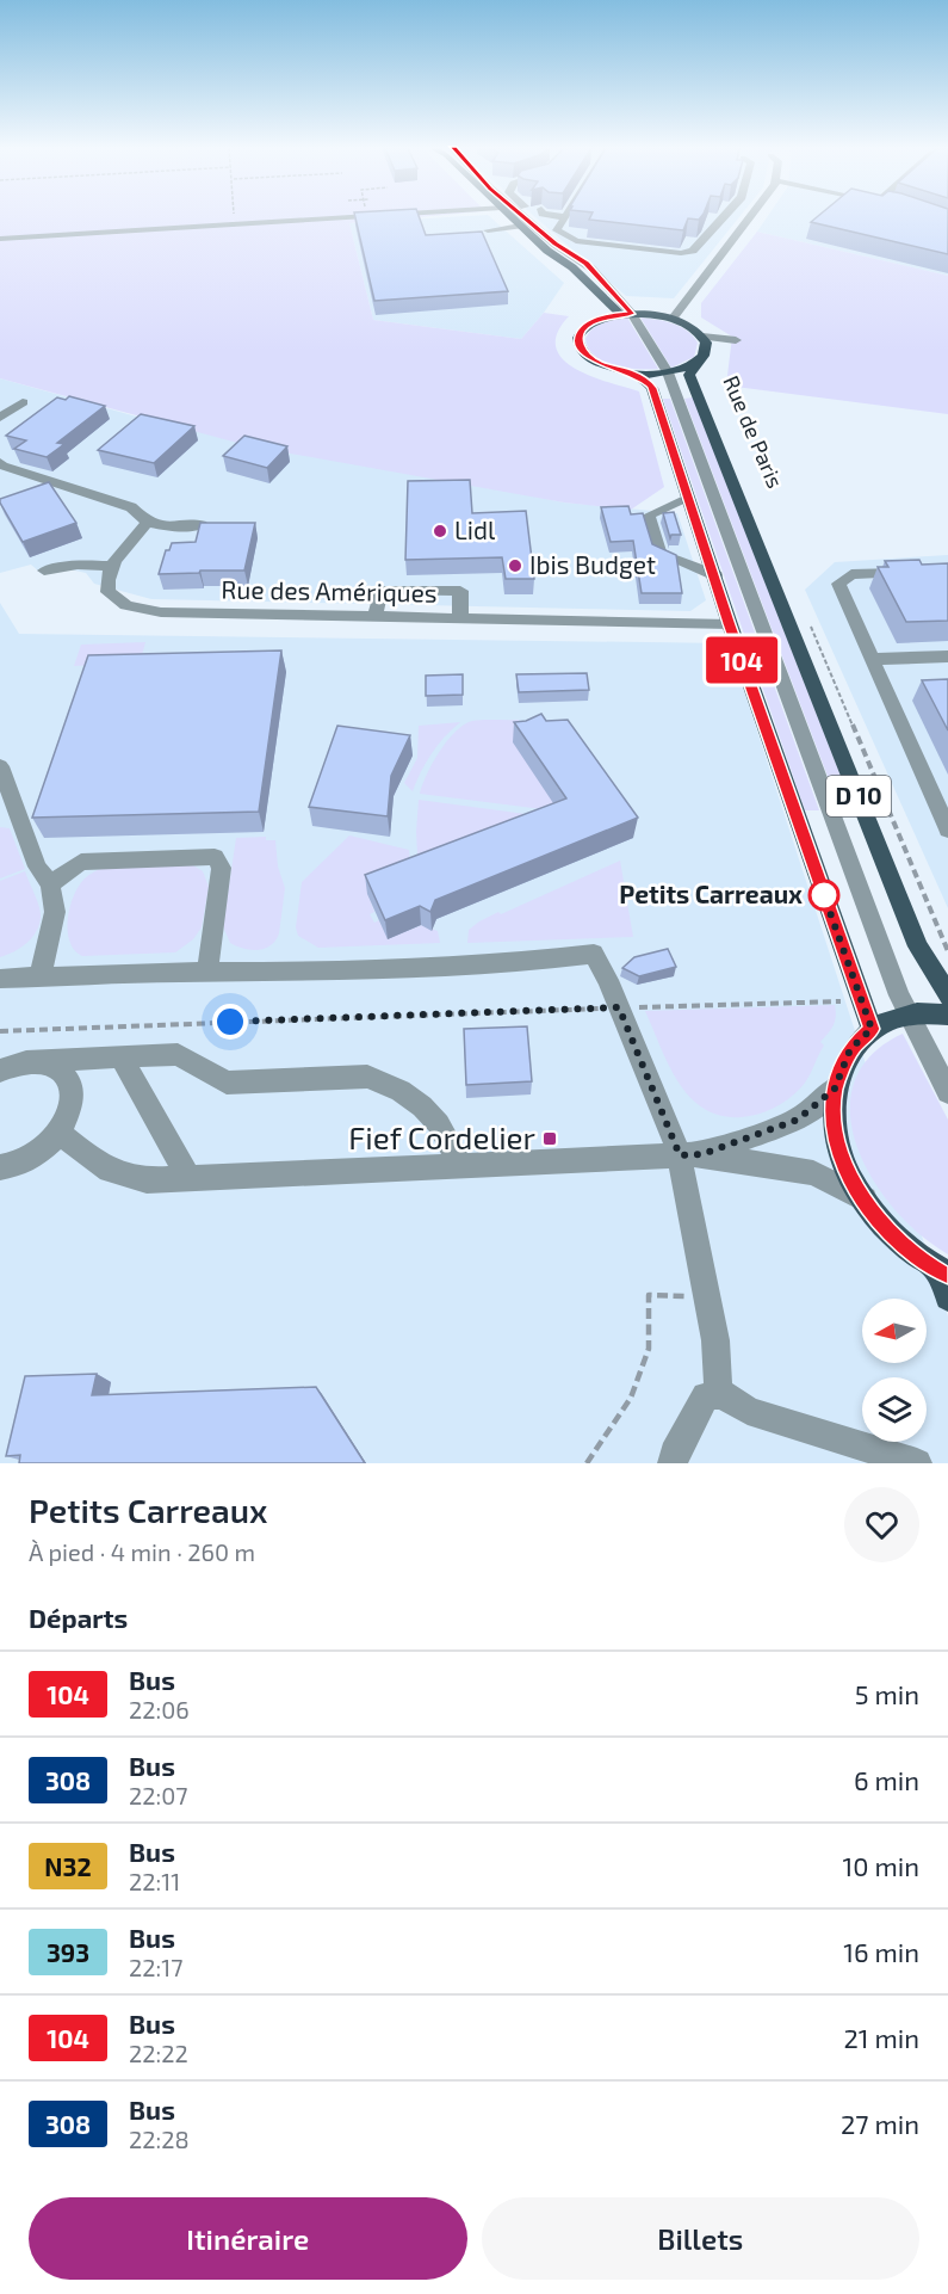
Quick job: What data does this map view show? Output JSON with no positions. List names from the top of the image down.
{
  "streets": {
    "main road": ["Rue de Paris", "D 10"],
    "street": ["Rue des Amériques"]
  },
  "crossings": [
    ["Rue des Amériques", "D 10"]
  ],
  "places": {
    "other": ["Lidl", "Ibis Budget", "Petits Carreaux"],
    "transit": ["Fief Cordelier"]
  },
  "lines": ["bus line 104"],
  "north": "left",
  "page": {
    "on_map": "104",
    "heading": [
      ["Petits Carreaux", "À pied · 4 min · 260 m"],
      "Départs"
    ],
    "list": [
      {
        "mark": "104",
        "name": "Bus",
        "note": "22:06",
        "value": "5 min"
      },
      {
        "mark": "308",
        "name": "Bus",
        "note": "22:07",
        "value": "6 min"
      },
      {
        "mark": "N32",
        "name": "Bus",
        "note": "22:11",
        "value": "10 min"
      },
      {
        "mark": "393",
        "name": "Bus",
        "note": "22:17",
        "value": "16 min"
      },
      {
        "mark": "104",
        "name": "Bus",
        "note": "22:22",
        "value": "21 min"
      },
      {
        "mark": "308",
        "name": "Bus",
        "note": "22:28",
        "value": "27 min"
      }
    ],
    "buttons": ["Itinéraire", "Billets"]
  }
}
